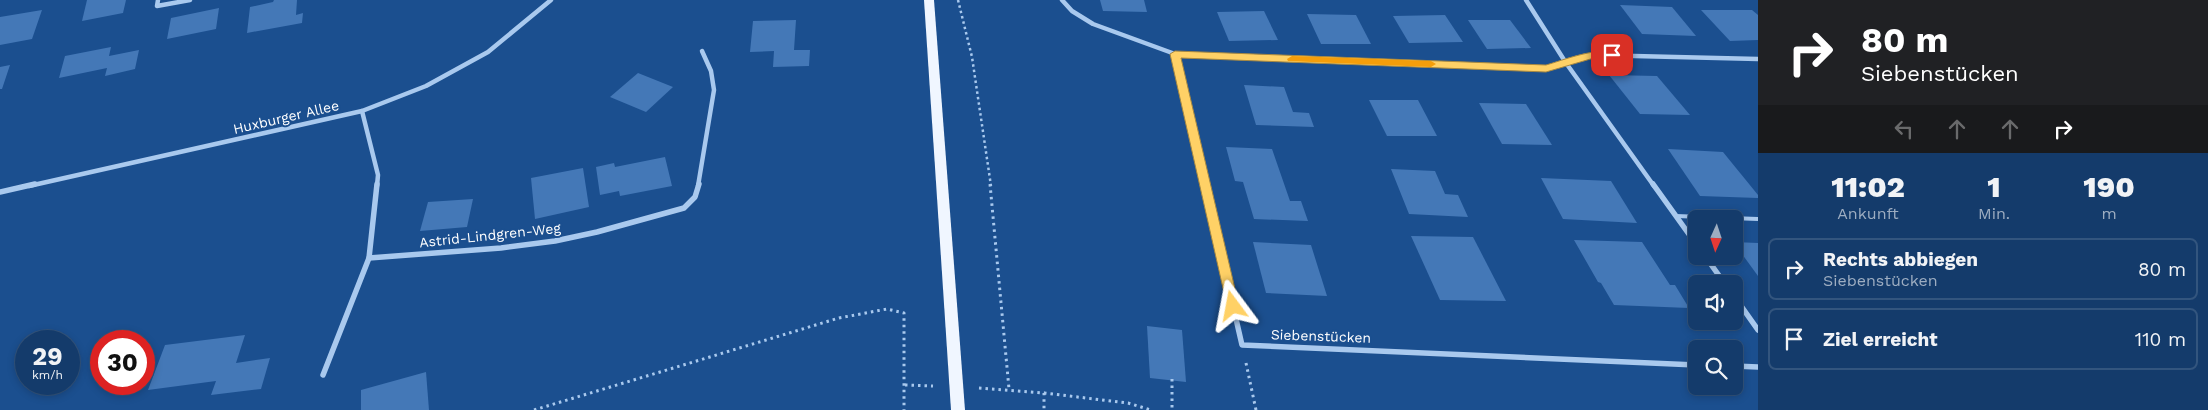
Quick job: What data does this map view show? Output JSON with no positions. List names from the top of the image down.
{
  "streets": {
    "street": ["Huxburger Allee", "Astrid-Lindgren-Weg", "Siebenstücken"]
  },
  "north": "bottom",
  "page": {
    "turn": ["80 m", "Siebenstücken"],
    "eta": [
      "11:02",
      "Ankunft",
      "1",
      "Min.",
      "190",
      "m"
    ],
    "list": [
      {
        "name": "Rechts abbiegen",
        "note": "Siebenstücken",
        "value": "80 m"
      },
      {
        "name": "Ziel erreicht",
        "value": "110 m"
      }
    ],
    "speed": "29 km/h",
    "limit": "30"
  }
}
